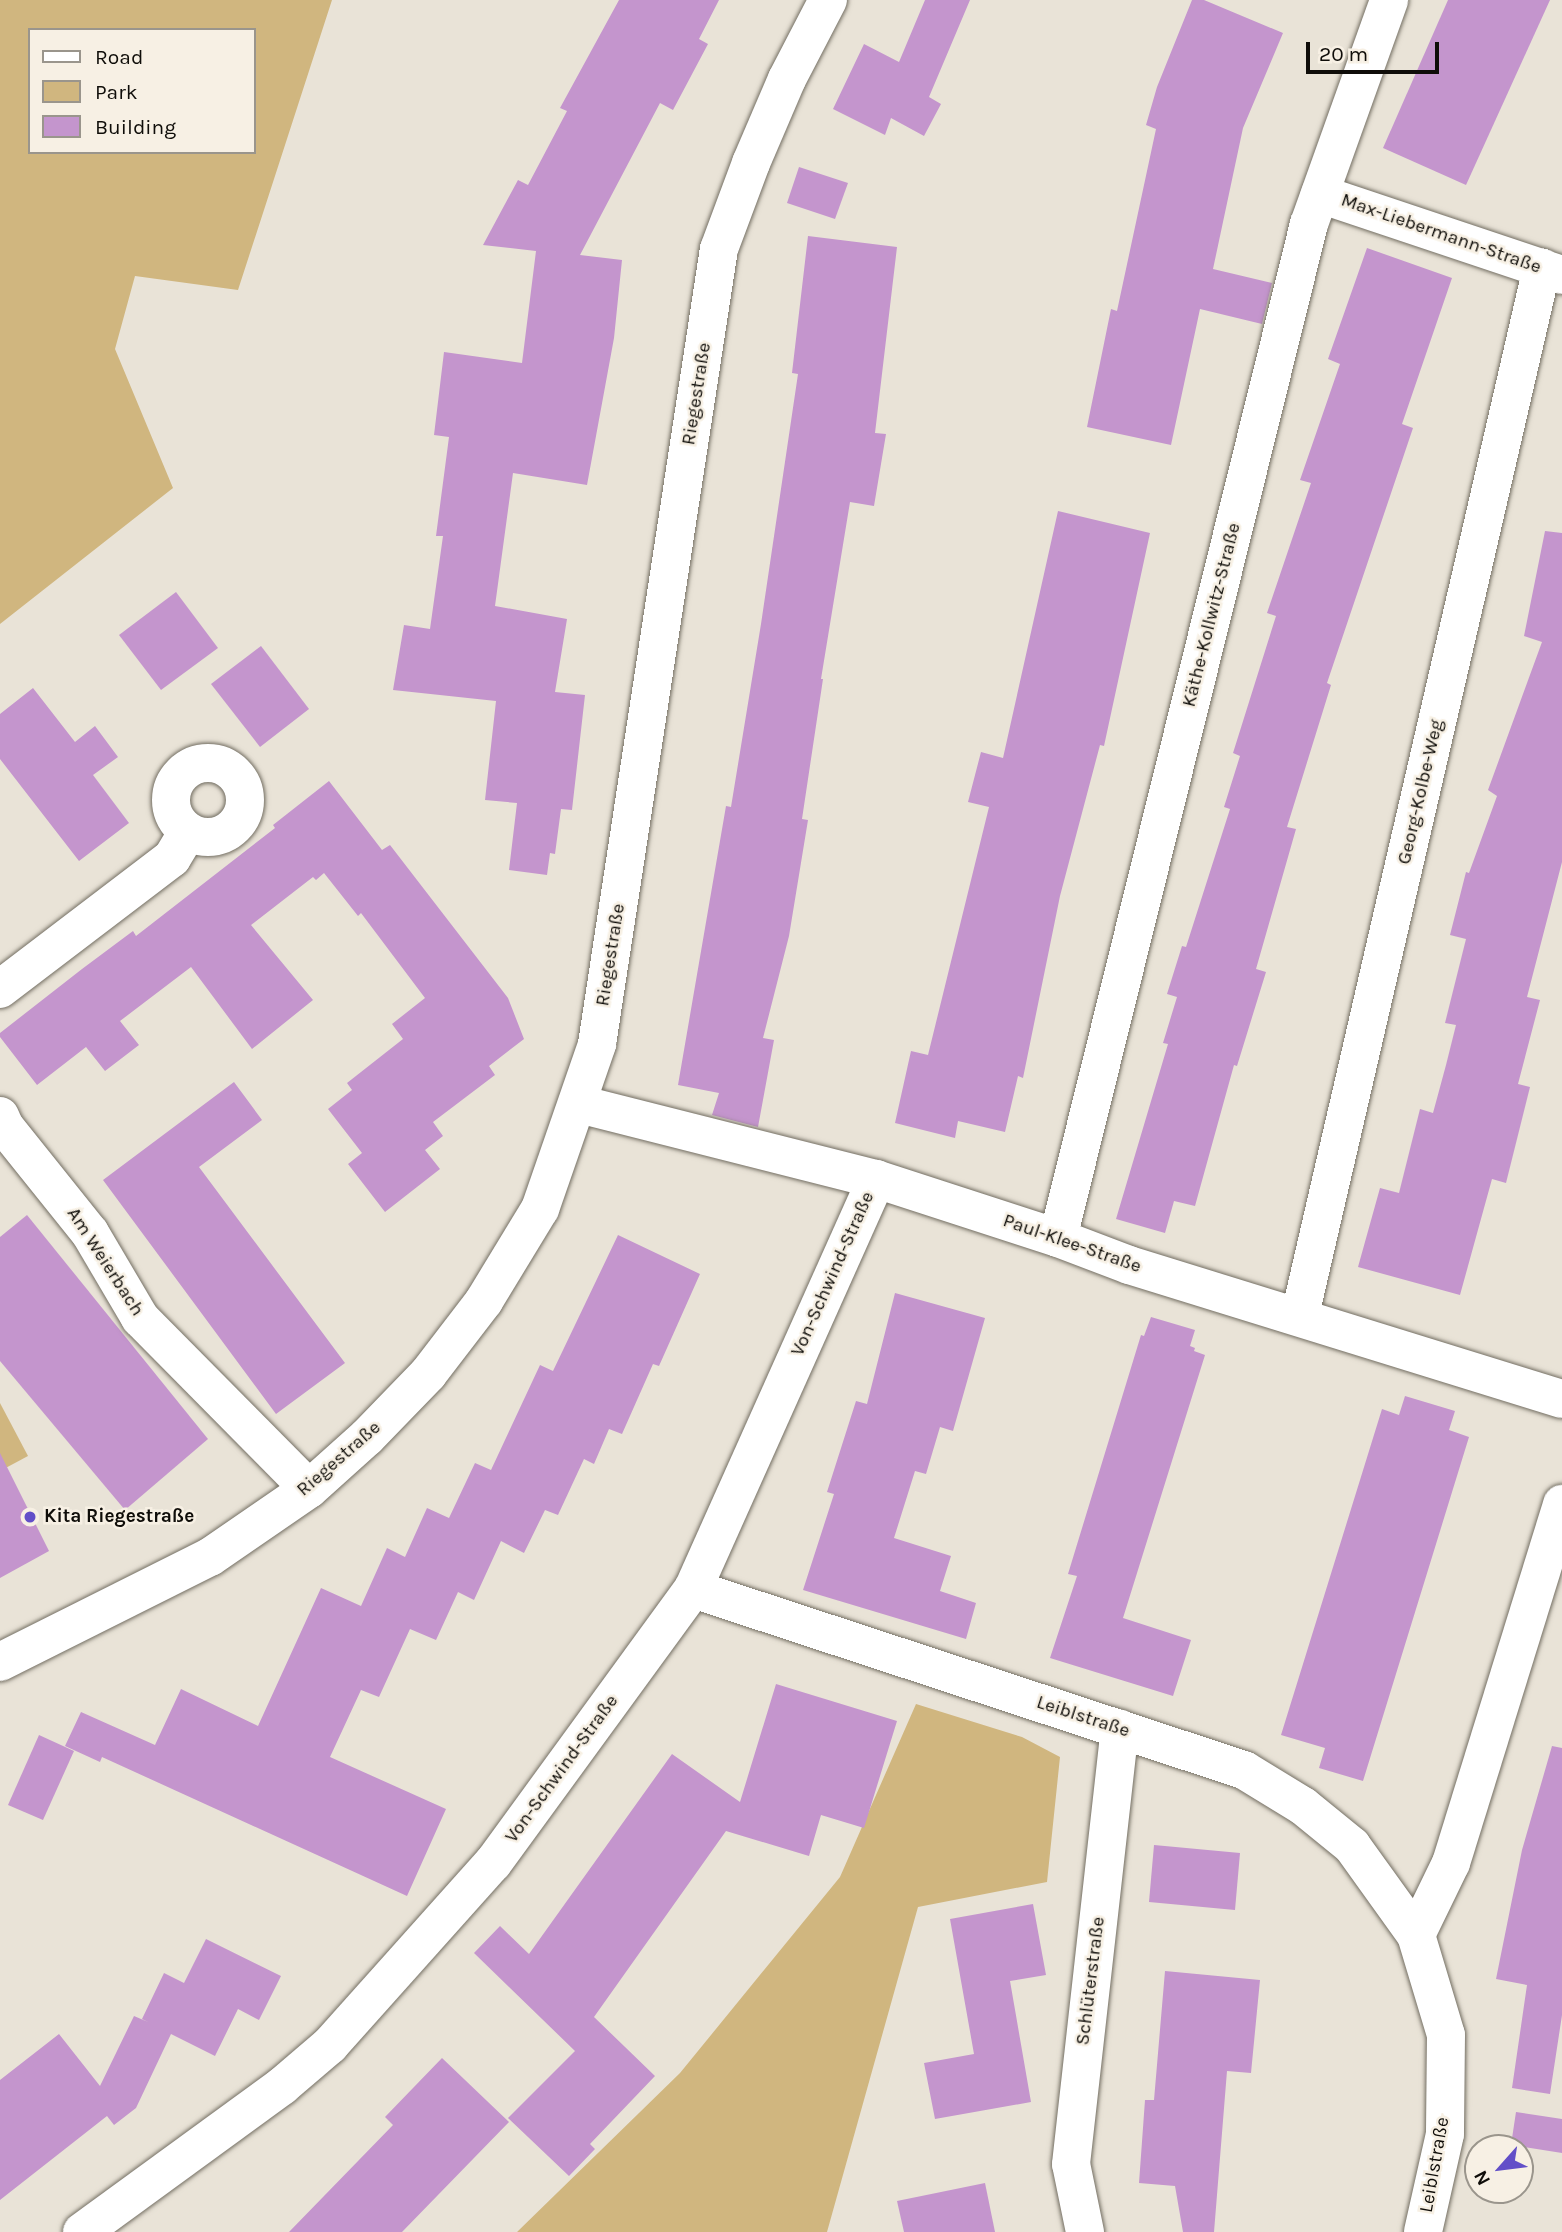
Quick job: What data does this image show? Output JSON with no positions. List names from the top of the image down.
{
  "streets": {
    "street": [
      "Max-Liebermann-Straße",
      "Riegestraße",
      "Käthe-Kollwitz-Straße",
      "Georg-Kolbe-Weg",
      "Paul-Klee-Straße",
      "Am Weierbach",
      "Von-Schwind-Straße",
      "Leiblstraße",
      "Schlüterstraße"
    ]
  },
  "crossings": [
    ["Max-Liebermann-Straße", "Käthe-Kollwitz-Straße"],
    ["Max-Liebermann-Straße", "Georg-Kolbe-Weg"],
    ["Riegestraße", "Paul-Klee-Straße"],
    ["Riegestraße", "Am Weierbach"],
    ["Käthe-Kollwitz-Straße", "Paul-Klee-Straße"],
    ["Georg-Kolbe-Weg", "Paul-Klee-Straße"],
    ["Paul-Klee-Straße", "Von-Schwind-Straße"],
    ["Von-Schwind-Straße", "Leiblstraße"],
    ["Leiblstraße", "Schlüterstraße"]
  ],
  "places": ["Kita Riegestraße"],
  "legend": ["Road", "Park", "Building"],
  "scale_bar": "20 m",
  "north": "bottom left"
}
